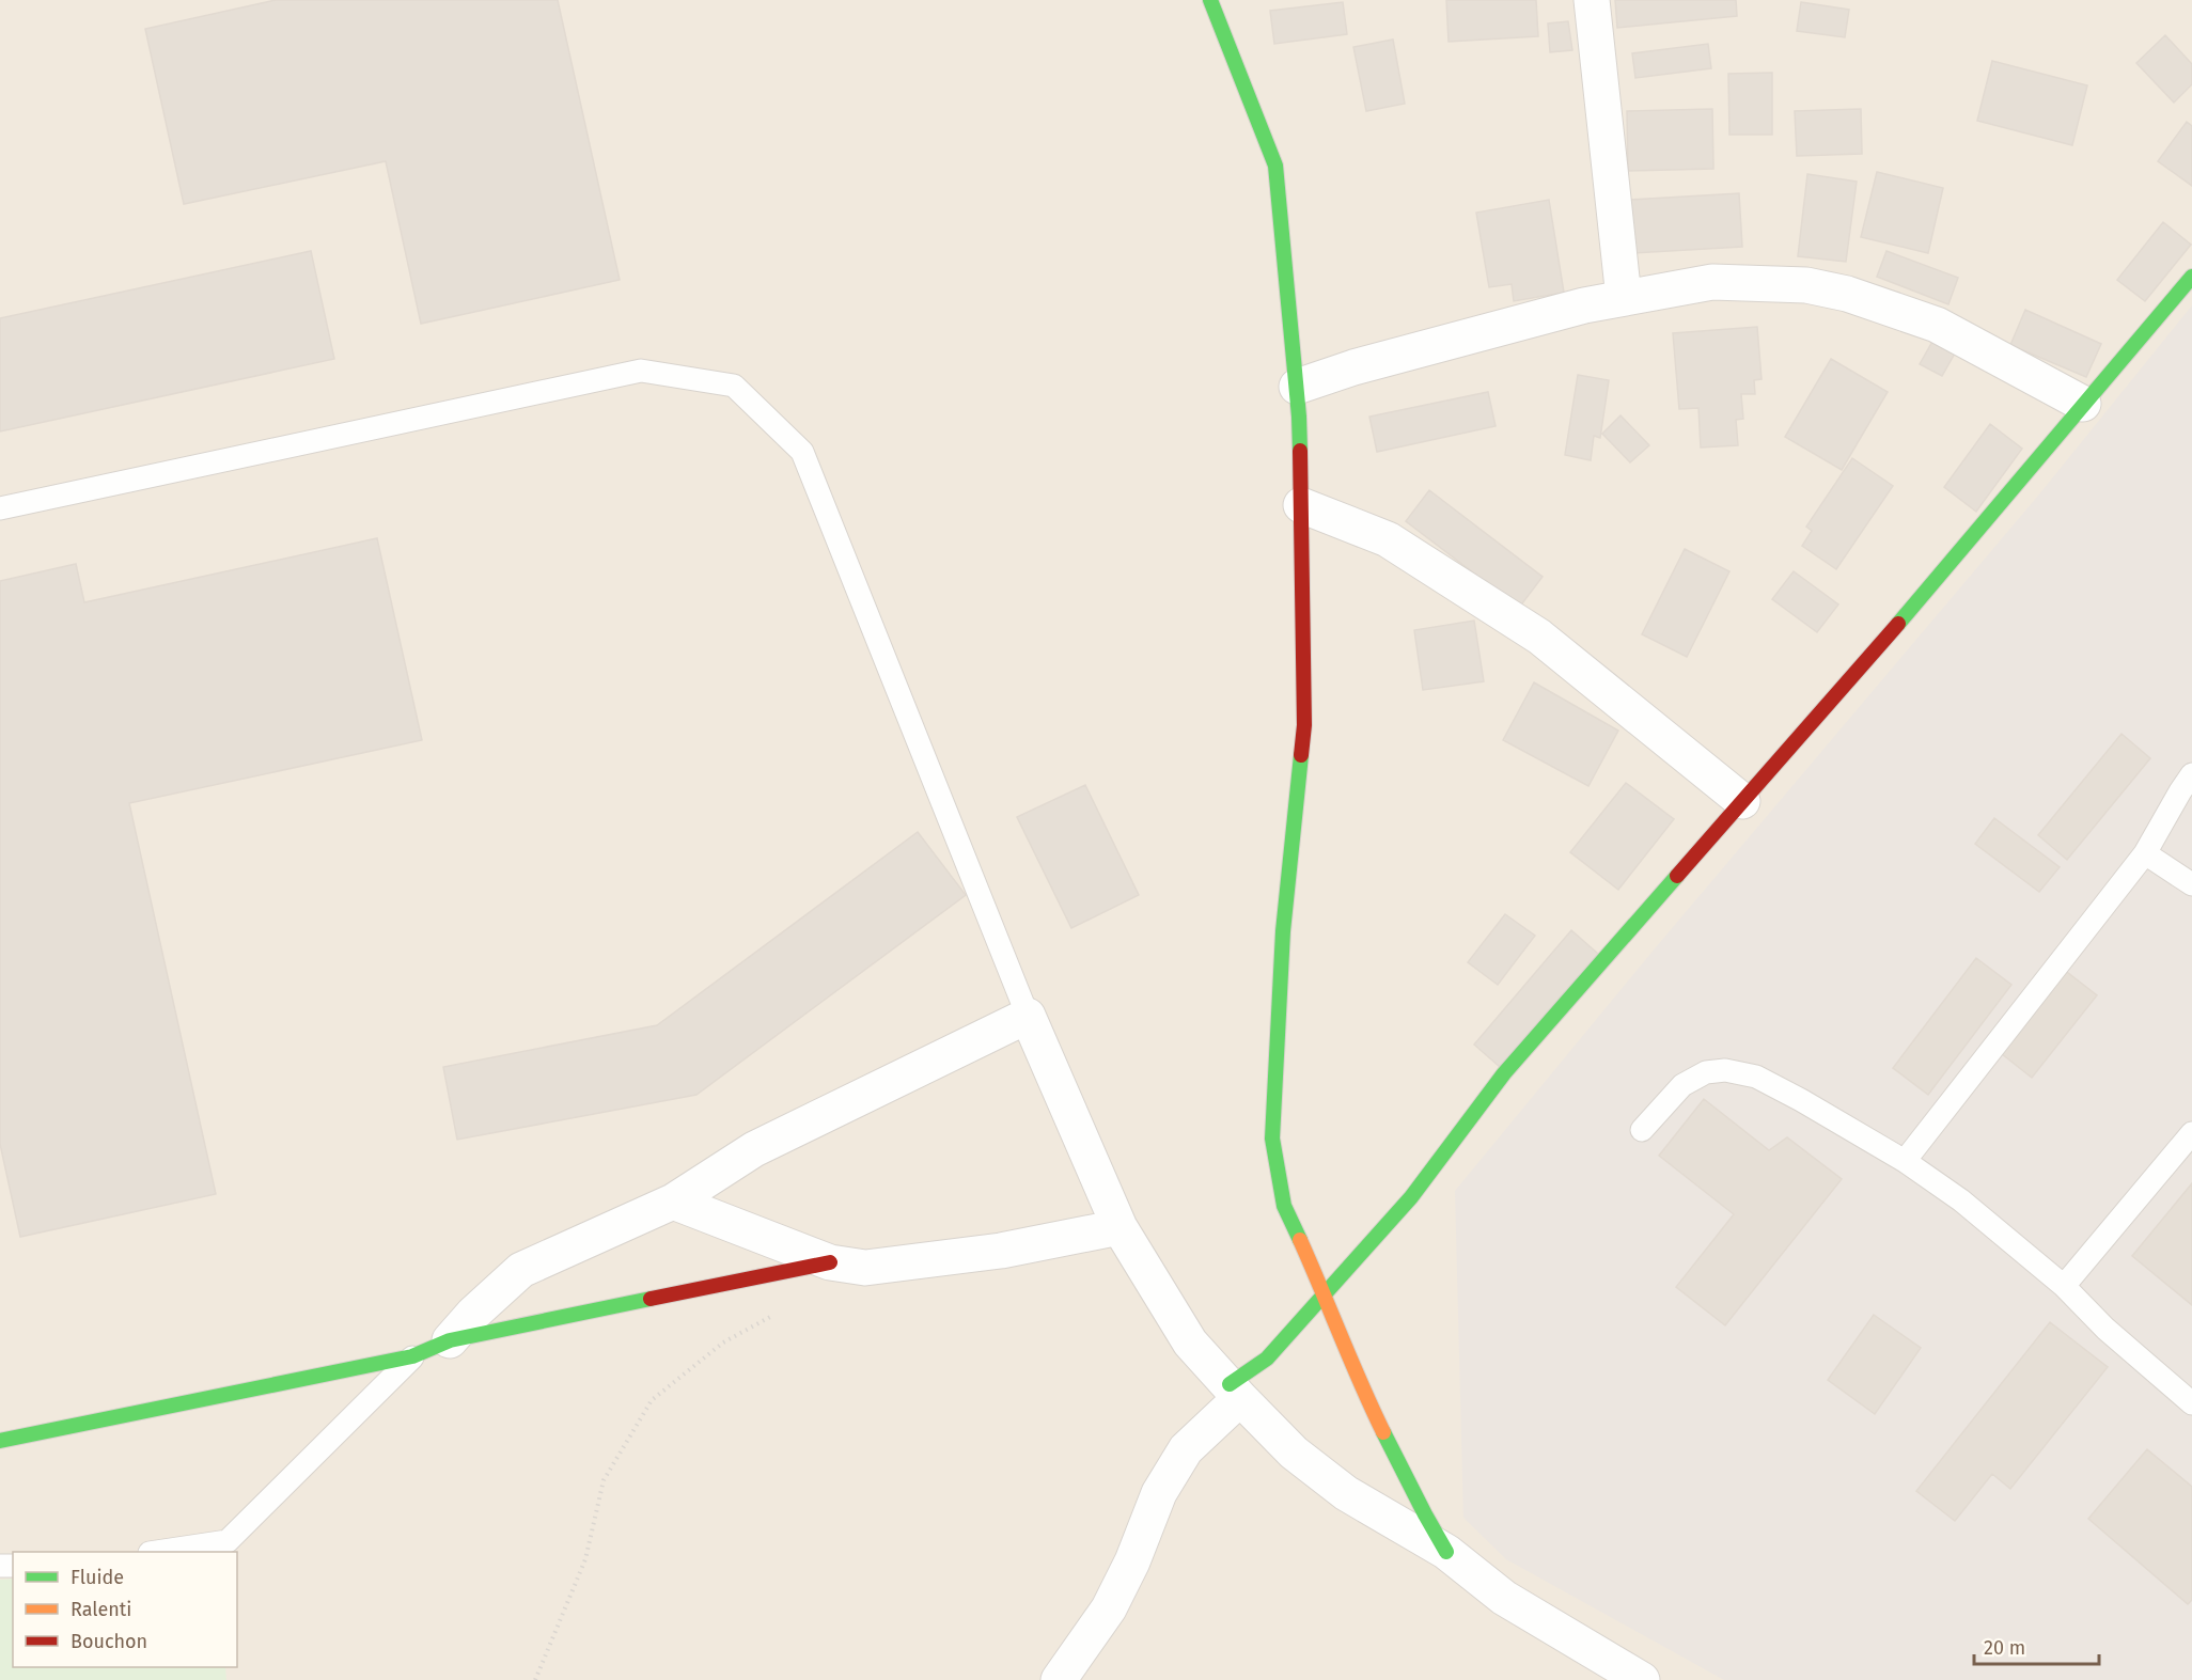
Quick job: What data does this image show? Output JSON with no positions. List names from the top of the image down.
{
  "legend": ["Fluide", "Ralenti", "Bouchon"],
  "scale_bar": "20 m"
}
